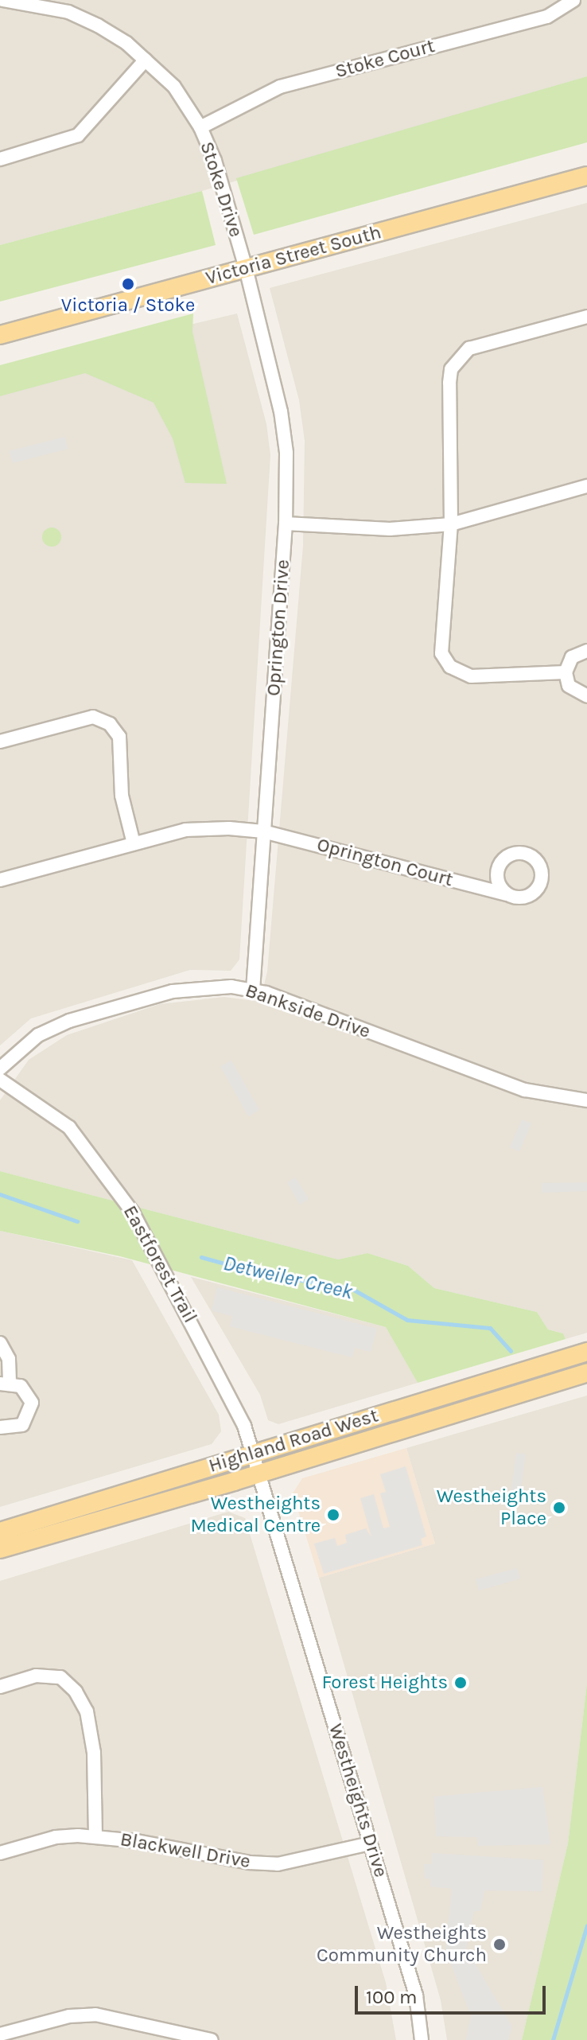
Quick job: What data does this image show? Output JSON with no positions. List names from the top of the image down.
{
  "streets": {
    "main road": ["Victoria Street South", "Highland Road West"],
    "street": [
      "Stoke Court",
      "Stoke Drive",
      "Oprington Drive",
      "Oprington Court",
      "Bankside Drive",
      "Eastforest Trail",
      "Westheights Drive",
      "Blackwell Drive"
    ]
  },
  "crossings": [
    ["Stoke Court", "Stoke Drive"],
    ["Stoke Drive", "Victoria Street South"],
    ["Stoke Drive", "Oprington Drive"],
    ["Victoria Street South", "Oprington Drive"],
    ["Oprington Drive", "Oprington Court"],
    ["Oprington Drive", "Bankside Drive"],
    ["Eastforest Trail", "Highland Road West"],
    ["Eastforest Trail", "Westheights Drive"],
    ["Highland Road West", "Westheights Drive"],
    ["Westheights Drive", "Blackwell Drive"]
  ],
  "water": ["Detweiler Creek"],
  "places": [
    "Victoria / Stoke",
    "Westheights Place",
    "Westheights Medical Centre",
    "Forest Heights",
    "Westheights Community Church"
  ],
  "scale_bar": "100 m"
}
